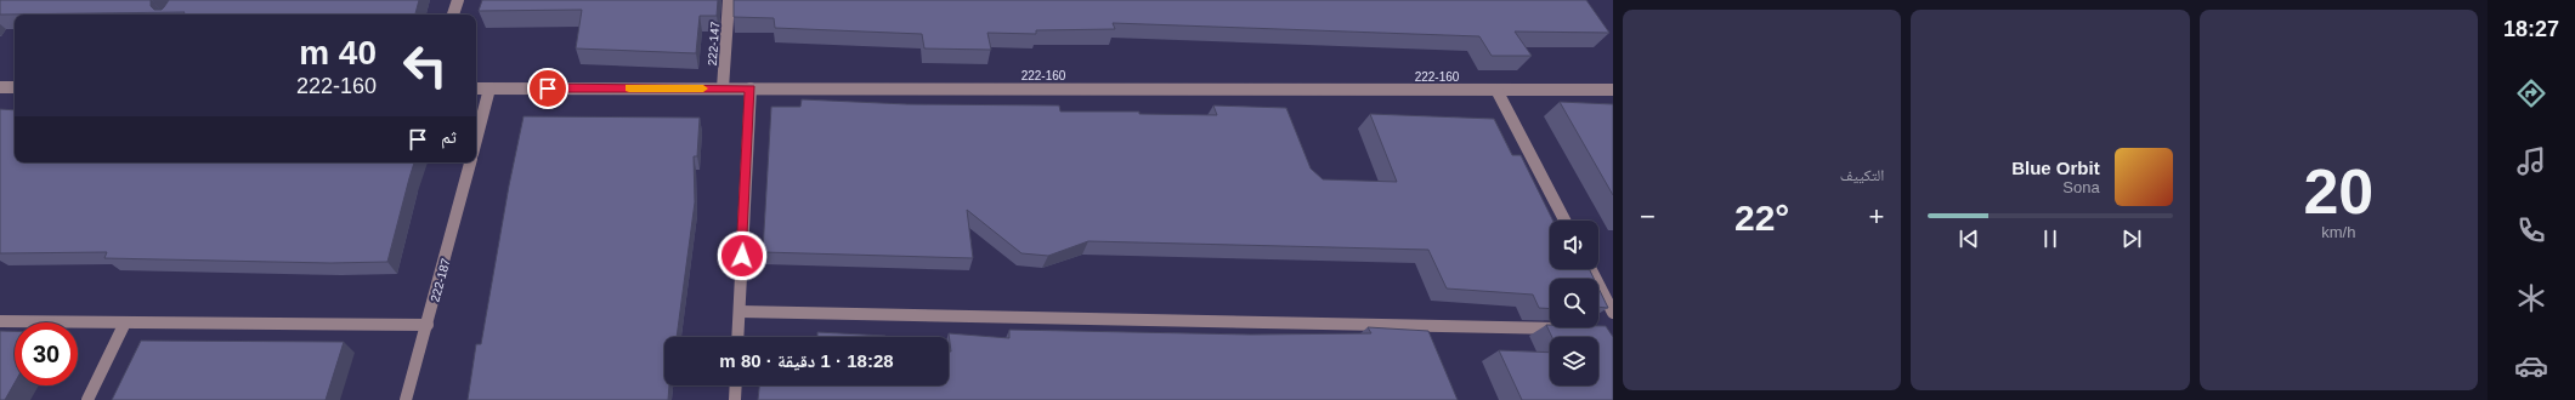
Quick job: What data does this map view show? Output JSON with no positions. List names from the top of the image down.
{
  "streets": {
    "street": ["222-147", "222-160", "222-187"]
  },
  "crossings": [
    ["222-147", "222-160"]
  ],
  "page": {
    "tabs": "18:27",
    "tile": [
      ["20", "km/h"],
      "التكييف"
    ],
    "turn": ["40 m", "222-160"],
    "then": "ثم",
    "song": ["Blue Orbit", "Sona"],
    "heat": ["−", "22°", "+"],
    "limit": "30",
    "trip": "18:28 · 1 دقيقة · 80 m"
  }
}
